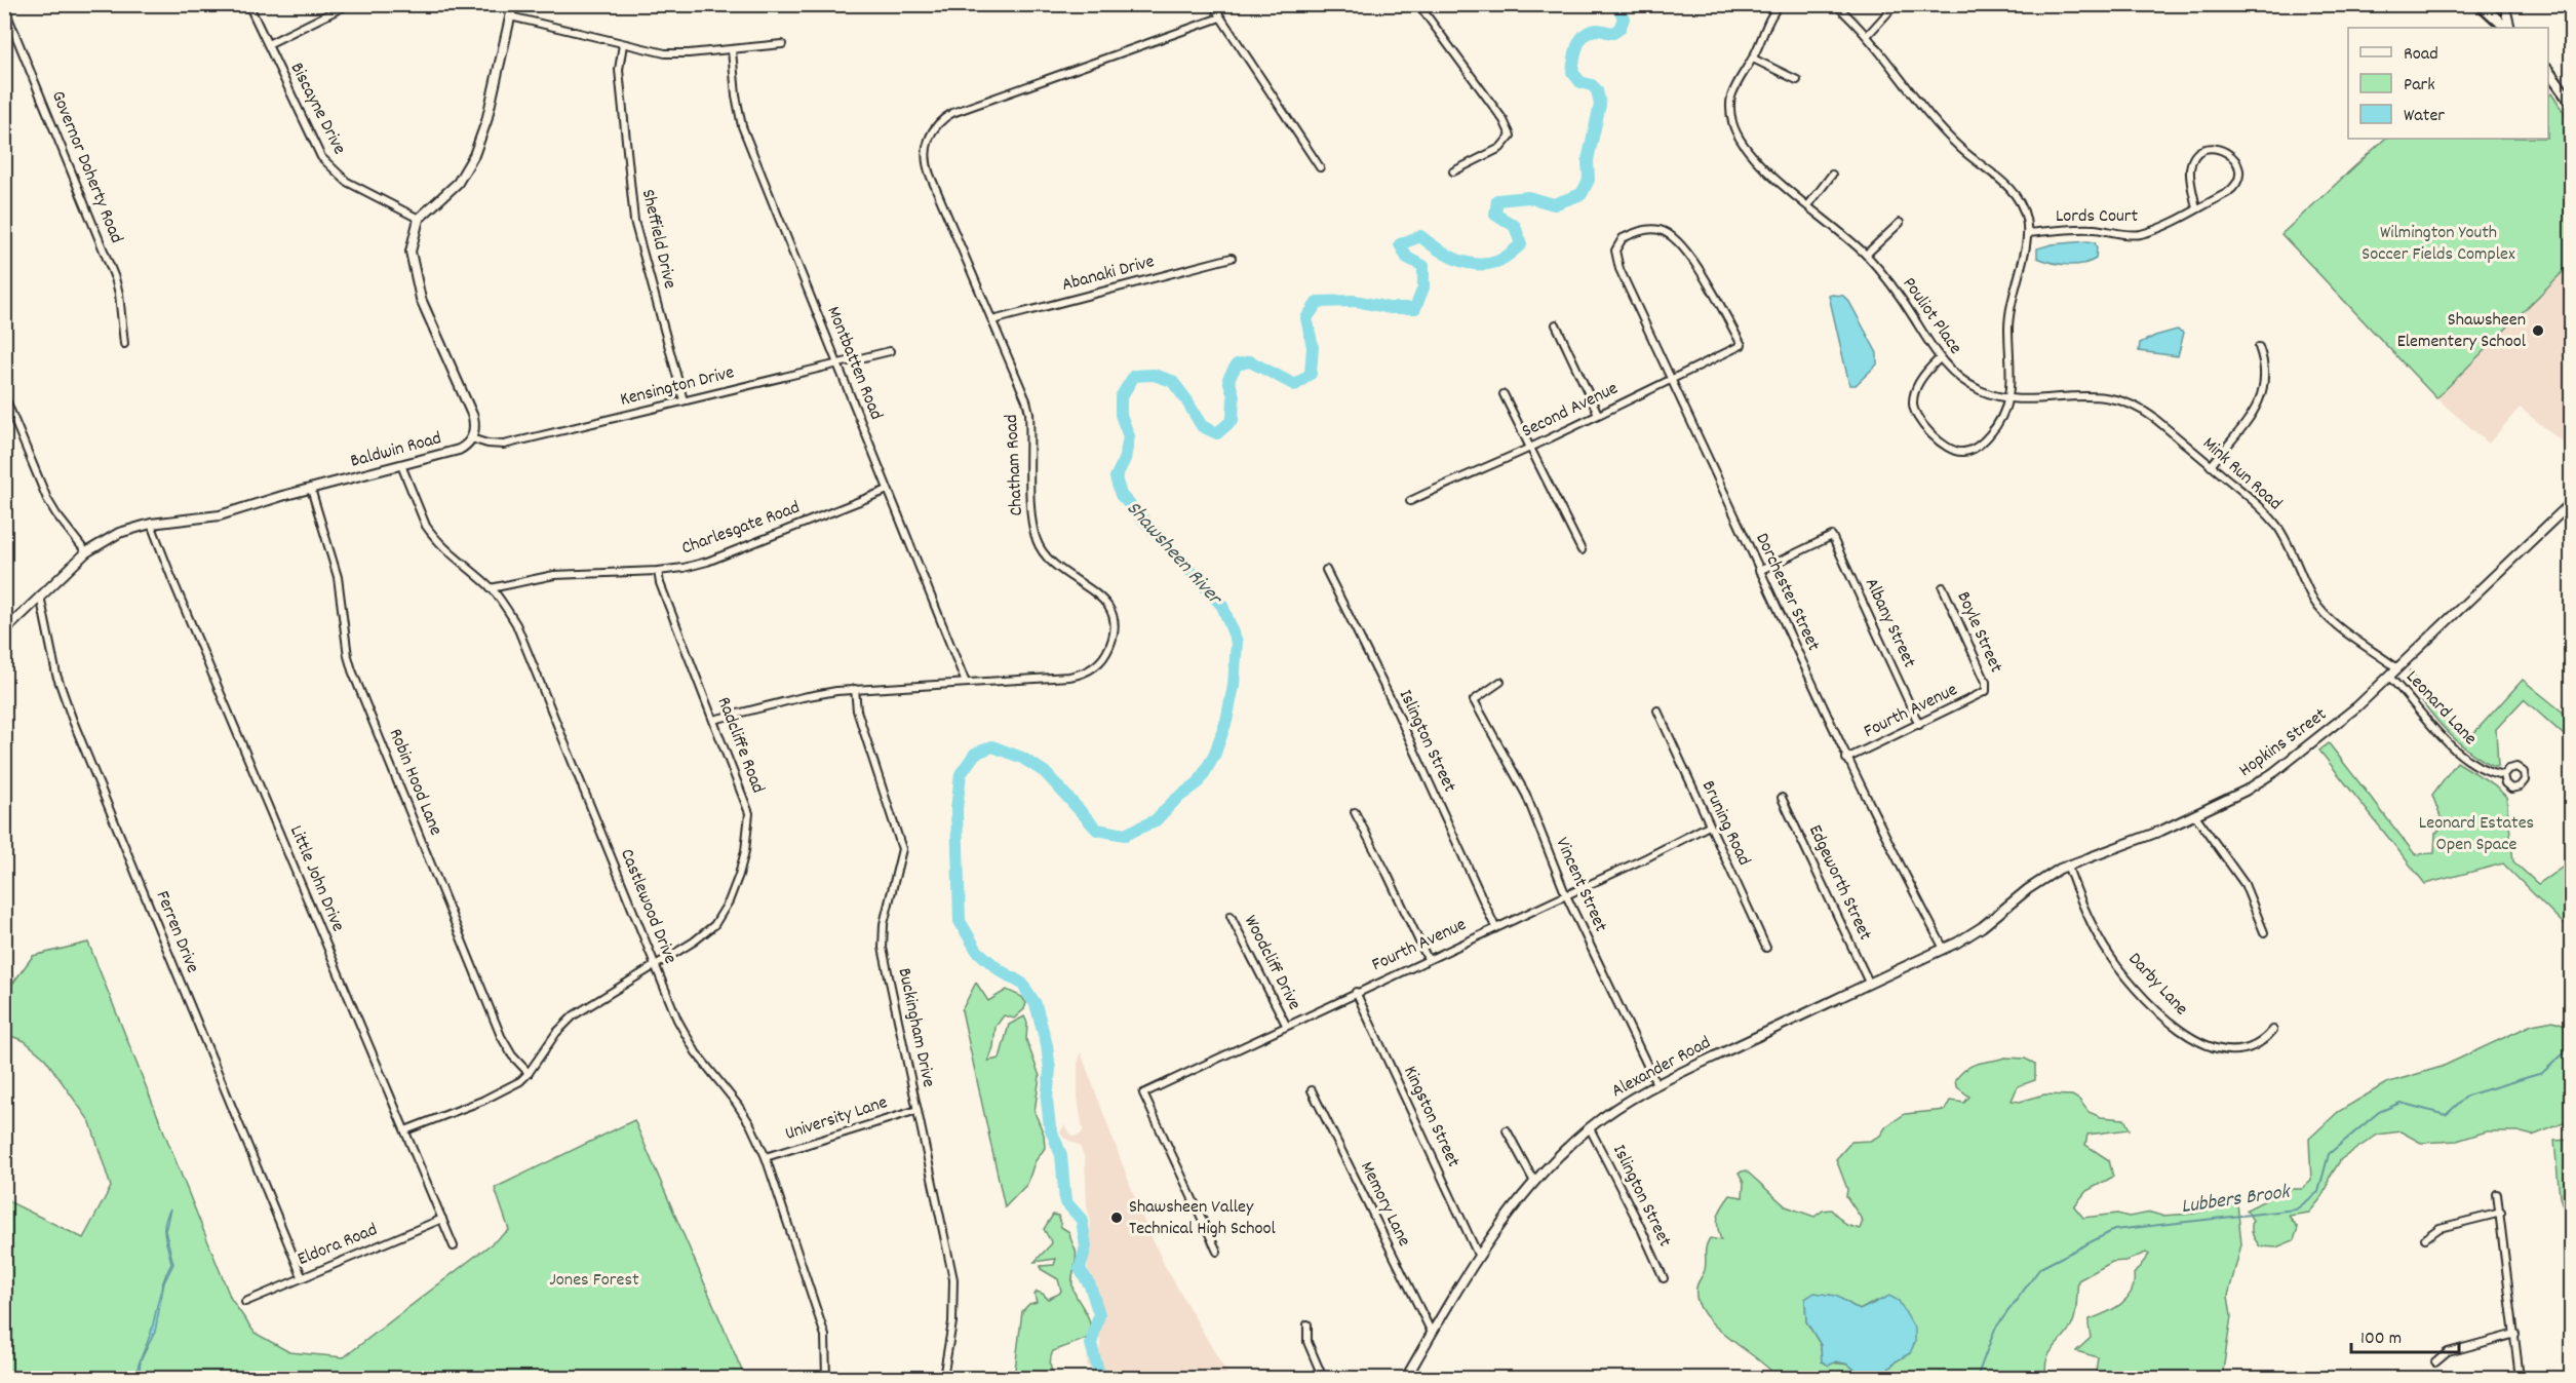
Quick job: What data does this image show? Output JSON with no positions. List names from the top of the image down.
{
  "streets": {
    "street": [
      "Biscayne Drive",
      "Governor Doherty Road",
      "Lords Court",
      "Sheffield Drive",
      "Abanaki Drive",
      "Pouliot Place",
      "Montbatten Road",
      "Kensington Drive",
      "Second Avenue",
      "Baldwin Road",
      "Chatham Road",
      "Mink Run Road",
      "Charlesgate Road",
      "Dorchester Street",
      "Albany Street",
      "Boyle Street",
      "Leonard Lane",
      "Fourth Avenue",
      "Islington Street",
      "Hopkins Street",
      "Radcliffe Road",
      "Robin Hood Lane",
      "Bruning Road",
      "Little John Drive",
      "Edgeworth Street",
      "Vincent Street",
      "Castlewood Drive",
      "Ferren Drive",
      "Woodcliff Drive",
      "Darby Lane",
      "Buckingham Drive",
      "Alexander Road",
      "Kingston Street",
      "University Lane",
      "Memory Lane",
      "Eldora Road"
    ]
  },
  "crossings": [
    ["Sheffield Drive", "Kensington Drive"],
    ["Abanaki Drive", "Chatham Road"],
    ["Pouliot Place", "Mink Run Road"],
    ["Montbatten Road", "Kensington Drive"],
    ["Montbatten Road", "Chatham Road"],
    ["Montbatten Road", "Charlesgate Road"],
    ["Kensington Drive", "Baldwin Road"],
    ["Second Avenue", "Dorchester Street"],
    ["Baldwin Road", "Robin Hood Lane"],
    ["Baldwin Road", "Little John Drive"],
    ["Baldwin Road", "Castlewood Drive"],
    ["Baldwin Road", "Ferren Drive"],
    ["Chatham Road", "Radcliffe Road"],
    ["Chatham Road", "Buckingham Drive"],
    ["Mink Run Road", "Hopkins Street"],
    ["Charlesgate Road", "Radcliffe Road"],
    ["Charlesgate Road", "Castlewood Drive"],
    ["Dorchester Street", "Albany Street"],
    ["Dorchester Street", "Fourth Avenue"],
    ["Dorchester Street", "Alexander Road"],
    ["Albany Street", "Fourth Avenue"],
    ["Boyle Street", "Fourth Avenue"],
    ["Leonard Lane", "Hopkins Street"],
    ["Fourth Avenue", "Islington Street"],
    ["Fourth Avenue", "Bruning Road"],
    ["Fourth Avenue", "Vincent Street"],
    ["Fourth Avenue", "Woodcliff Drive"],
    ["Fourth Avenue", "Kingston Street"],
    ["Islington Street", "Alexander Road"],
    ["Hopkins Street", "Darby Lane"],
    ["Hopkins Street", "Alexander Road"],
    ["Radcliffe Road", "Robin Hood Lane"],
    ["Radcliffe Road", "Little John Drive"],
    ["Radcliffe Road", "Castlewood Drive"],
    ["Little John Drive", "Eldora Road"],
    ["Edgeworth Street", "Alexander Road"],
    ["Vincent Street", "Alexander Road"],
    ["Castlewood Drive", "University Lane"],
    ["Ferren Drive", "Eldora Road"],
    ["Buckingham Drive", "University Lane"],
    ["Alexander Road", "Kingston Street"],
    ["Alexander Road", "Memory Lane"]
  ],
  "water": ["Shawsheen River", "Lubbers Brook"],
  "parks": ["Wilmington Youth Soccer Fields Complex", "Leonard Estates Open Space", "Jones Forest"],
  "places": ["Shawsheen Elementery School", "Shawsheen Valley Technical High School"],
  "legend": ["Road", "Park", "Water"],
  "scale_bar": "100 m"
}
